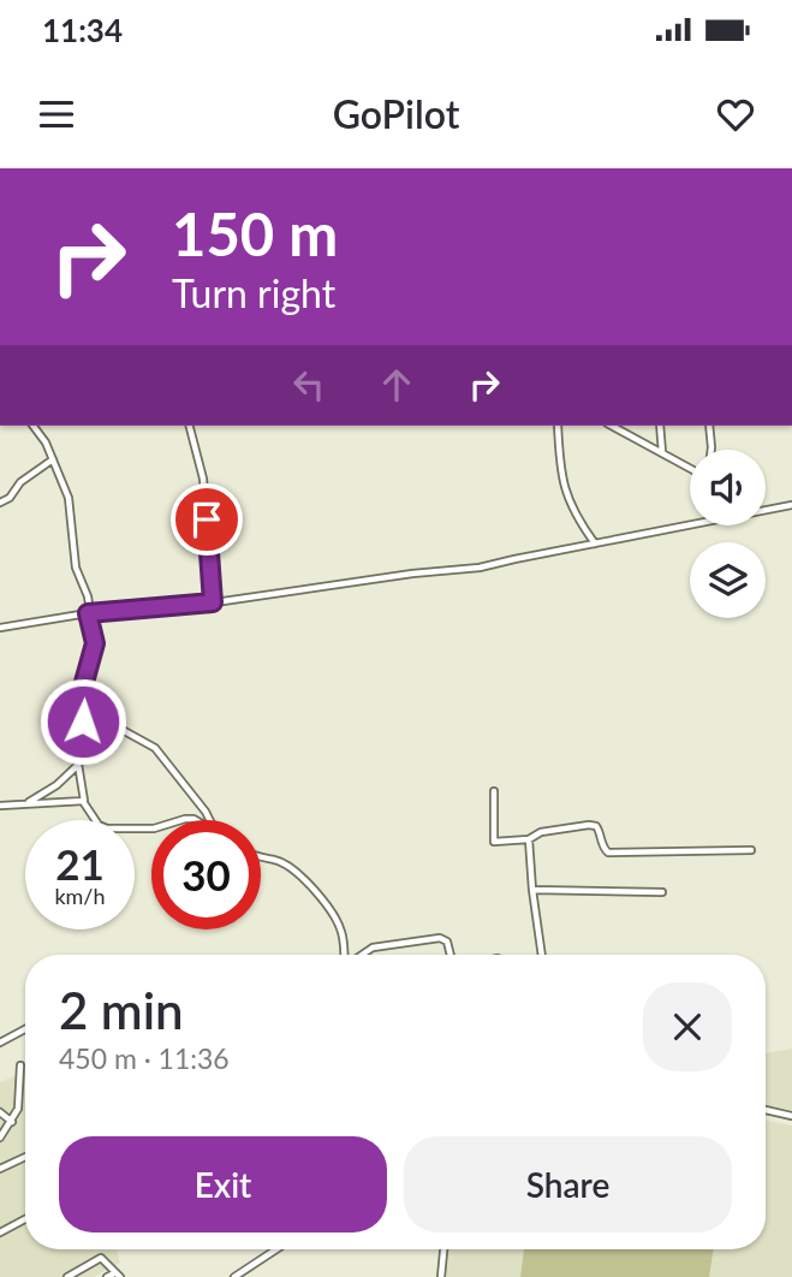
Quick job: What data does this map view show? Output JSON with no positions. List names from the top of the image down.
{
  "page": {
    "status": "11:34",
    "header": "GoPilot",
    "turn": ["150 m", "Turn right"],
    "speed": "21 km/h",
    "limit": "30",
    "heading": ["2 min", "450 m · 11:36"],
    "buttons": ["Exit", "Share"]
  }
}
